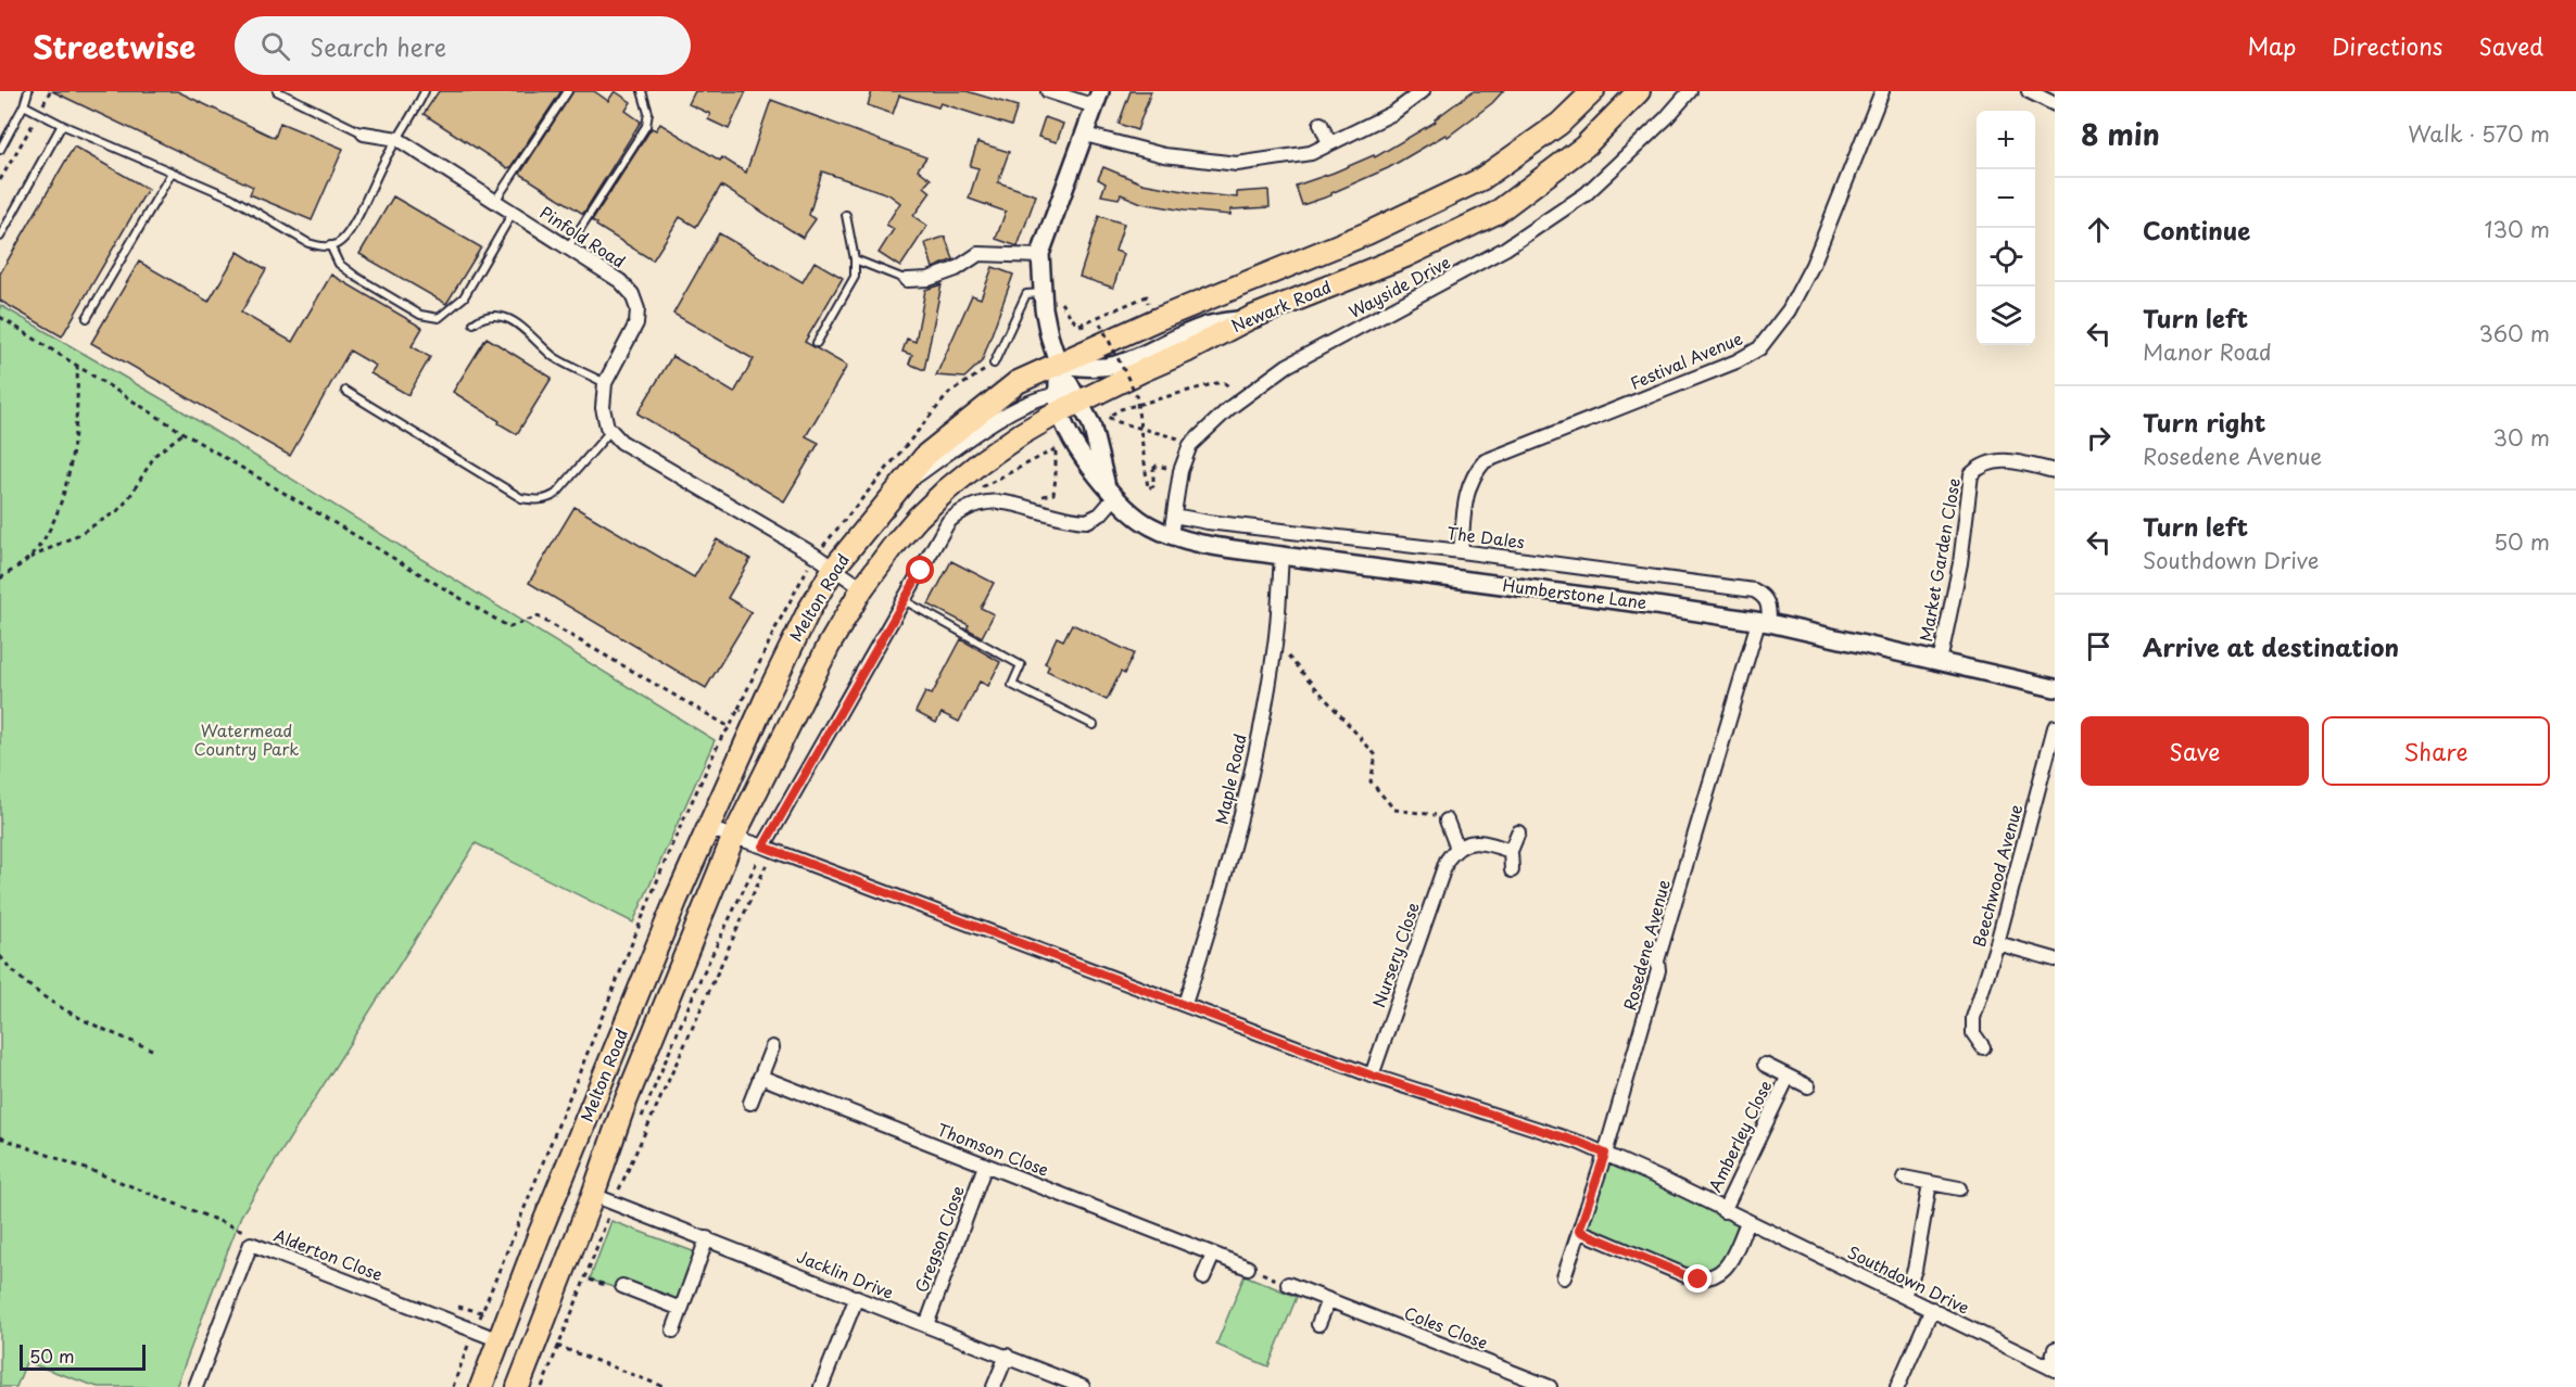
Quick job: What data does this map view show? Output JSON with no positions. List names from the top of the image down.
{
  "streets": {
    "highway": ["Newark Road", "Melton Road"],
    "street": [
      "Pinfold Road",
      "Wayside Drive",
      "Festival Avenue",
      "The Dales",
      "Market Garden Close",
      "Humberstone Lane",
      "Maple Road",
      "Beechwood Avenue",
      "Rosedene Avenue",
      "Nursery Close",
      "Amberley Close",
      "Thomson Close",
      "Gregson Close",
      "Alderton Close",
      "Jacklin Drive",
      "Southdown Drive",
      "Coles Close"
    ]
  },
  "crossings": [
    ["Wayside Drive", "The Dales"],
    ["Wayside Drive", "Humberstone Lane"],
    ["Newark Road", "Humberstone Lane"],
    ["Newark Road", "Melton Road"],
    ["Festival Avenue", "The Dales"],
    ["The Dales", "Humberstone Lane"],
    ["The Dales", "Rosedene Avenue"],
    ["Market Garden Close", "Humberstone Lane"],
    ["Humberstone Lane", "Maple Road"],
    ["Humberstone Lane", "Rosedene Avenue"],
    ["Melton Road", "Alderton Close"],
    ["Melton Road", "Jacklin Drive"],
    ["Melton Road", "Southdown Drive"],
    ["Maple Road", "Southdown Drive"],
    ["Rosedene Avenue", "Southdown Drive"],
    ["Nursery Close", "Southdown Drive"],
    ["Amberley Close", "Southdown Drive"],
    ["Thomson Close", "Gregson Close"],
    ["Gregson Close", "Jacklin Drive"]
  ],
  "parks": ["Watermead Country Park"],
  "scale_bar": "50 m",
  "page": {
    "header": "Streetwise",
    "search": "Search here",
    "nav": ["Map", "Directions", "Saved"],
    "heading": ["8 min", "Walk · 570 m"],
    "map_buttons": ["+", "−"],
    "list": [
      ["Continue", "130 m"],
      ["Turn left", "Manor Road", "360 m"],
      ["Turn right", "Rosedene Avenue", "30 m"],
      ["Turn left", "Southdown Drive", "50 m"],
      "Arrive at destination"
    ],
    "buttons": ["Save", "Share"],
    "scale": "50 m"
  }
}
